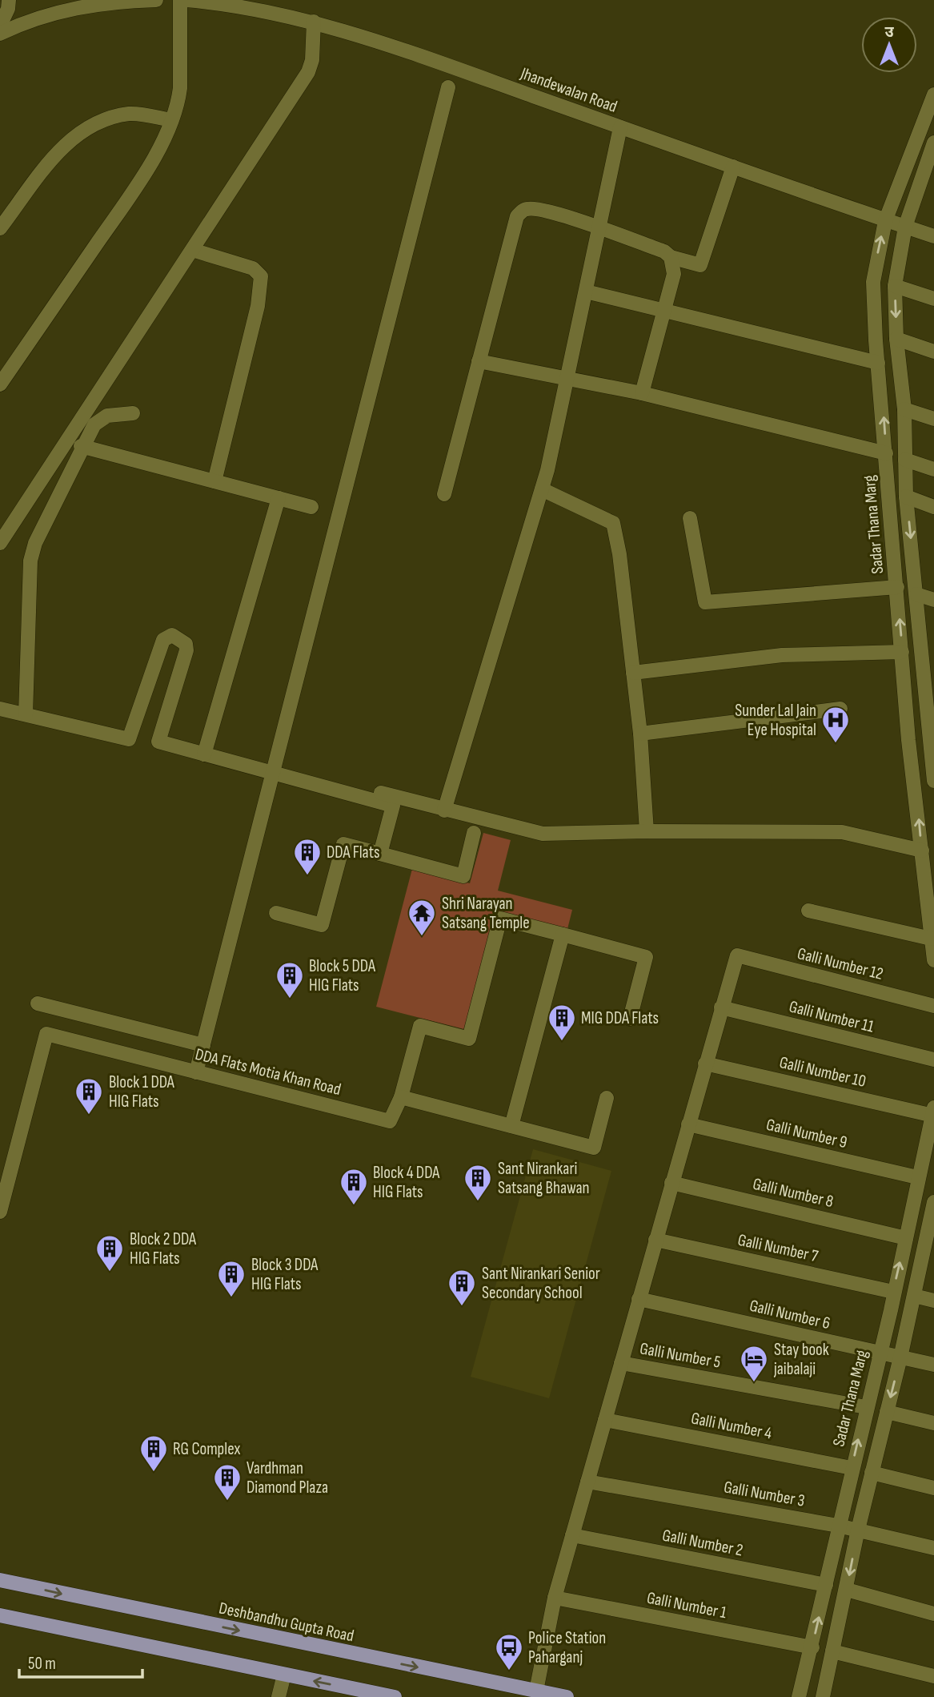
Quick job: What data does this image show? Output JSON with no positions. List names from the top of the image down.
{
  "streets": {
    "main road": ["Deshbandhu Gupta Road"],
    "street": [
      "Jhandewalan Road",
      "Sadar Thana Marg",
      "Galli Number 12",
      "Galli Number 11",
      "DDA Flats Motia Khan Road",
      "Galli Number 10",
      "Galli Number 9",
      "Galli Number 8",
      "Galli Number 7",
      "Galli Number 6",
      "Galli Number 5",
      "Galli Number 4",
      "Galli Number 3",
      "Galli Number 2",
      "Galli Number 1"
    ]
  },
  "crossings": [
    ["Jhandewalan Road", "Sadar Thana Marg"],
    ["Sadar Thana Marg", "Galli Number 10"],
    ["Sadar Thana Marg", "Galli Number 9"],
    ["Sadar Thana Marg", "Galli Number 8"],
    ["Sadar Thana Marg", "Galli Number 7"],
    ["Sadar Thana Marg", "Galli Number 6"],
    ["Sadar Thana Marg", "Galli Number 5"],
    ["Sadar Thana Marg", "Galli Number 4"],
    ["Sadar Thana Marg", "Galli Number 3"],
    ["Sadar Thana Marg", "Galli Number 2"],
    ["Sadar Thana Marg", "Galli Number 1"],
    ["Galli Number 12", "Galli Number 11"]
  ],
  "places": {
    "hospital": ["Sunder Lal Jain Eye Hospital"],
    "building": [
      "DDA Flats",
      "Block 5 DDA HIG Flats",
      "MIG DDA Flats",
      "Block 1 DDA HIG Flats",
      "Sant Nirankari Satsang Bhawan",
      "Block 4 DDA HIG Flats",
      "Block 2 DDA HIG Flats",
      "Block 3 DDA HIG Flats",
      "Sant Nirankari Senior Secondary School",
      "RG Complex",
      "Vardhman Diamond Plaza"
    ],
    "temple": ["Shri Narayan Satsang Temple"],
    "hotel": ["Stay book jaibalaji"],
    "bus stop": ["Police Station Paharganj"]
  },
  "scale_bar": "50 m",
  "north": "top"
}
